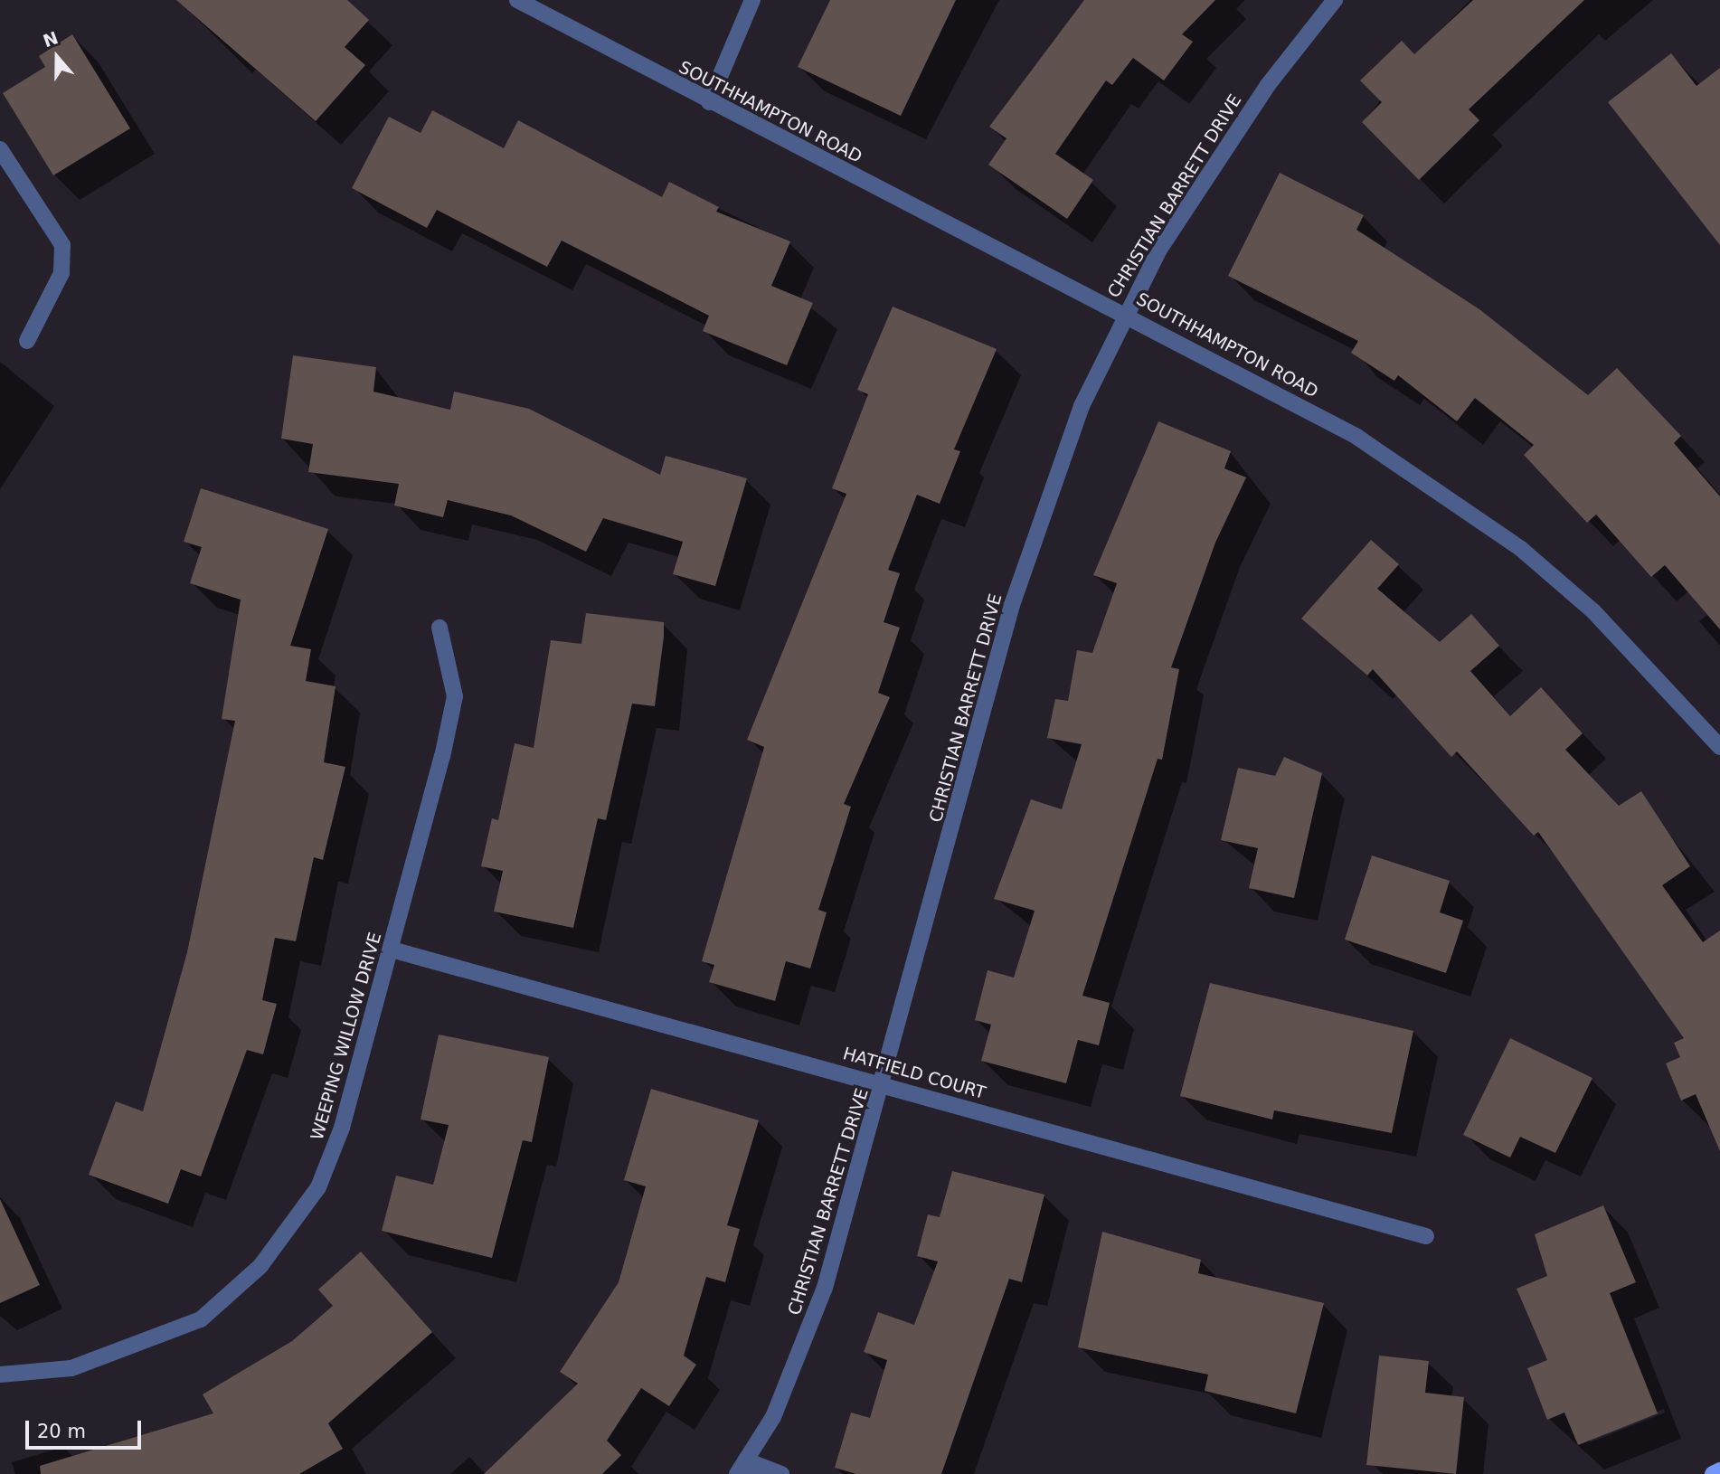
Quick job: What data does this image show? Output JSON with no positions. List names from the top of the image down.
{
  "streets": {
    "street": [
      "SOUTHHAMPTON ROAD",
      "CHRISTIAN BARRETT DRIVE",
      "WEEPING WILLOW DRIVE",
      "HATFIELD COURT"
    ]
  },
  "crossings": [
    ["SOUTHHAMPTON ROAD", "CHRISTIAN BARRETT DRIVE"],
    ["CHRISTIAN BARRETT DRIVE", "HATFIELD COURT"],
    ["WEEPING WILLOW DRIVE", "HATFIELD COURT"]
  ],
  "scale_bar": "20 m",
  "north": "top"
}
